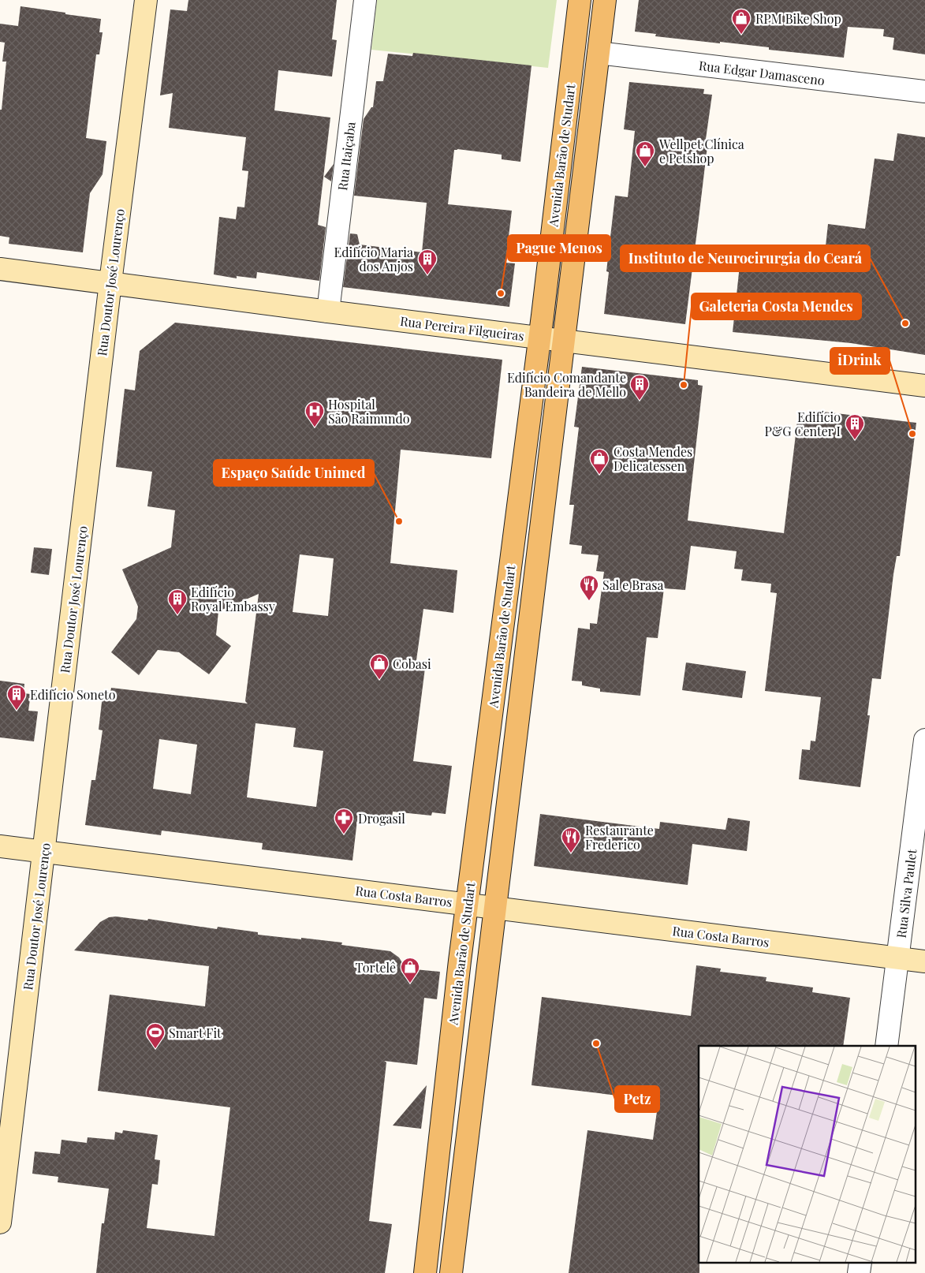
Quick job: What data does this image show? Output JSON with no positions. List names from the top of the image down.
{
  "streets": {
    "main road": ["Avenida Barão de Studart"],
    "street": [
      "Rua Edgar Damasceno",
      "Rua Itaiçaba",
      "Rua Doutor José Lourenço",
      "Rua Pereira Filgueiras",
      "Rua Silva Paulet",
      "Rua Costa Barros"
    ]
  },
  "crossings": [
    ["Rua Edgar Damasceno", "Avenida Barão de Studart"],
    ["Avenida Barão de Studart", "Rua Pereira Filgueiras"],
    ["Avenida Barão de Studart", "Rua Costa Barros"],
    ["Rua Itaiçaba", "Rua Pereira Filgueiras"],
    ["Rua Doutor José Lourenço", "Rua Pereira Filgueiras"],
    ["Rua Doutor José Lourenço", "Rua Costa Barros"],
    ["Rua Silva Paulet", "Rua Costa Barros"]
  ],
  "places": {
    "shop": [
      "RPM Bike Shop",
      "Wellpet Clínica e Petshop",
      "Costa Mendes Delicatessen",
      "Cobasi",
      "Tortelê"
    ],
    "building": [
      "Edifício Maria dos Anjos",
      "Edifício Comandante Bandeira de Mello",
      "Edifício P&G Center I",
      "Edifício Royal Embassy",
      "Edifício Soneto"
    ],
    "other": [
      "Pague Menos",
      "Instituto de Neurocirurgia do Ceará",
      "Galeteria Costa Mendes",
      "iDrink",
      "Espaço Saúde Unimed",
      "Petz"
    ],
    "hospital": ["Hospital São Raimundo"],
    "restaurant": ["Sal e Brasa", "Restaurante Frederico"],
    "pharmacy": ["Drogasil"],
    "sports": ["Smart Fit"]
  }
}
